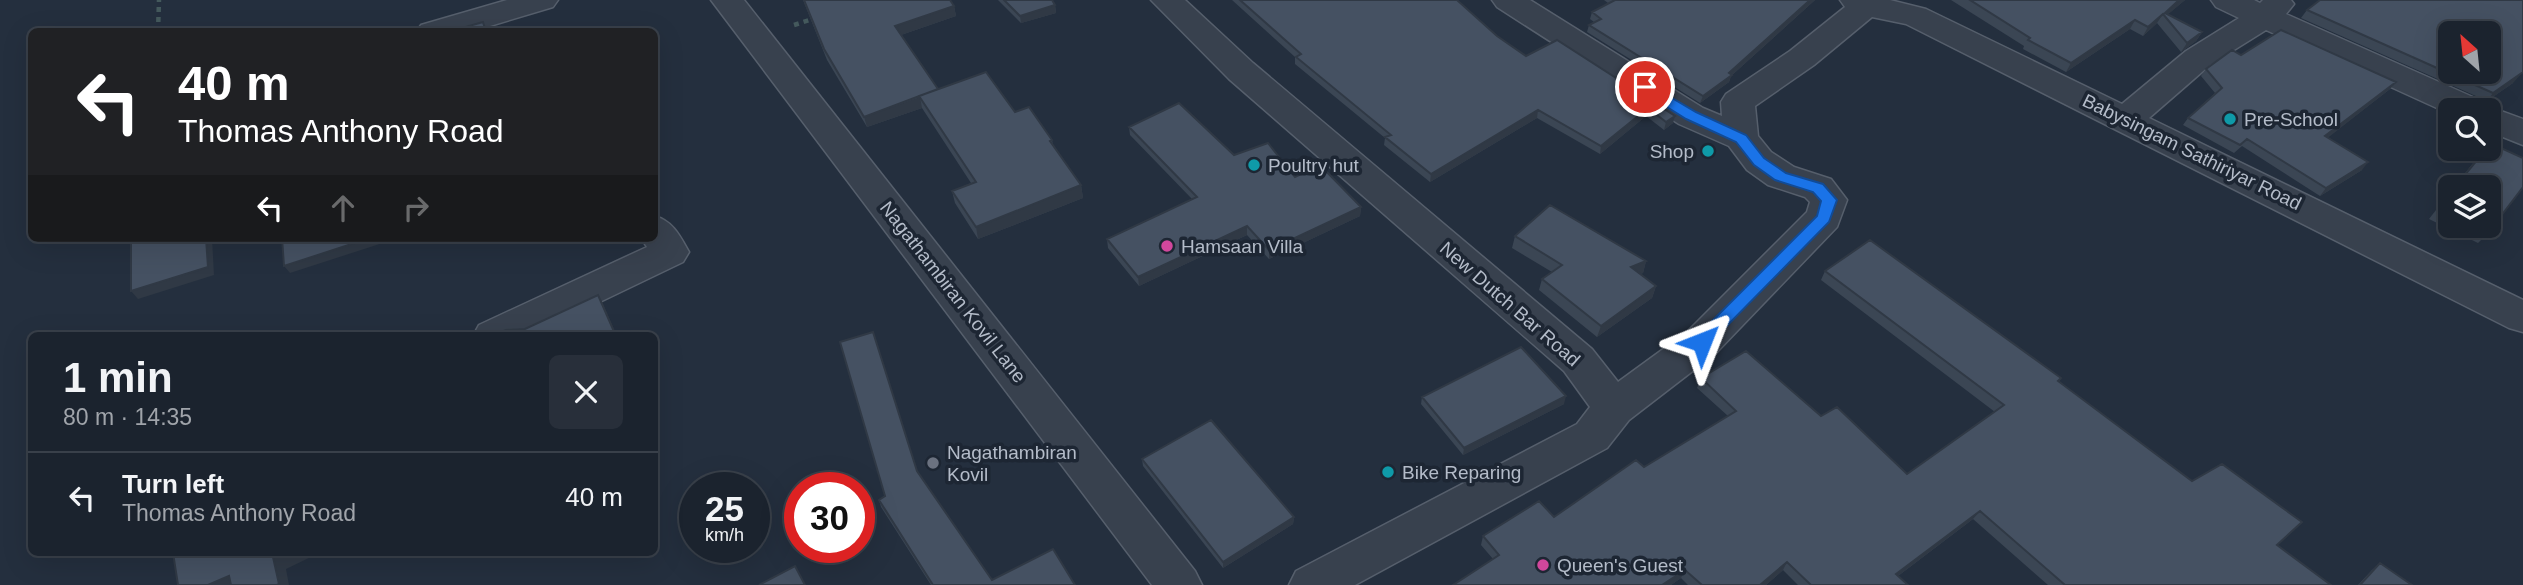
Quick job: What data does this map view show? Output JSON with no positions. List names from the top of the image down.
{
  "streets": {
    "street": ["Babysingam Sathiriyar Road", "Nagathambiran Kovil Lane", "New Dutch Bar Road"]
  },
  "places": [
    "Pre-School",
    "Shop",
    "Poultry hut",
    "Hamsaan Villa",
    "Nagathambiran Kovil",
    "Bike Reparing",
    "Queen's Guest"
  ],
  "north": "top left",
  "page": {
    "turn": ["40 m", "Thomas Anthony Road"],
    "heading": ["1 min", "80 m · 14:35"],
    "list": [
      {
        "name": "Turn left",
        "note": "Thomas Anthony Road",
        "value": "40 m"
      }
    ],
    "speed": "25 km/h",
    "limit": "30"
  }
}
